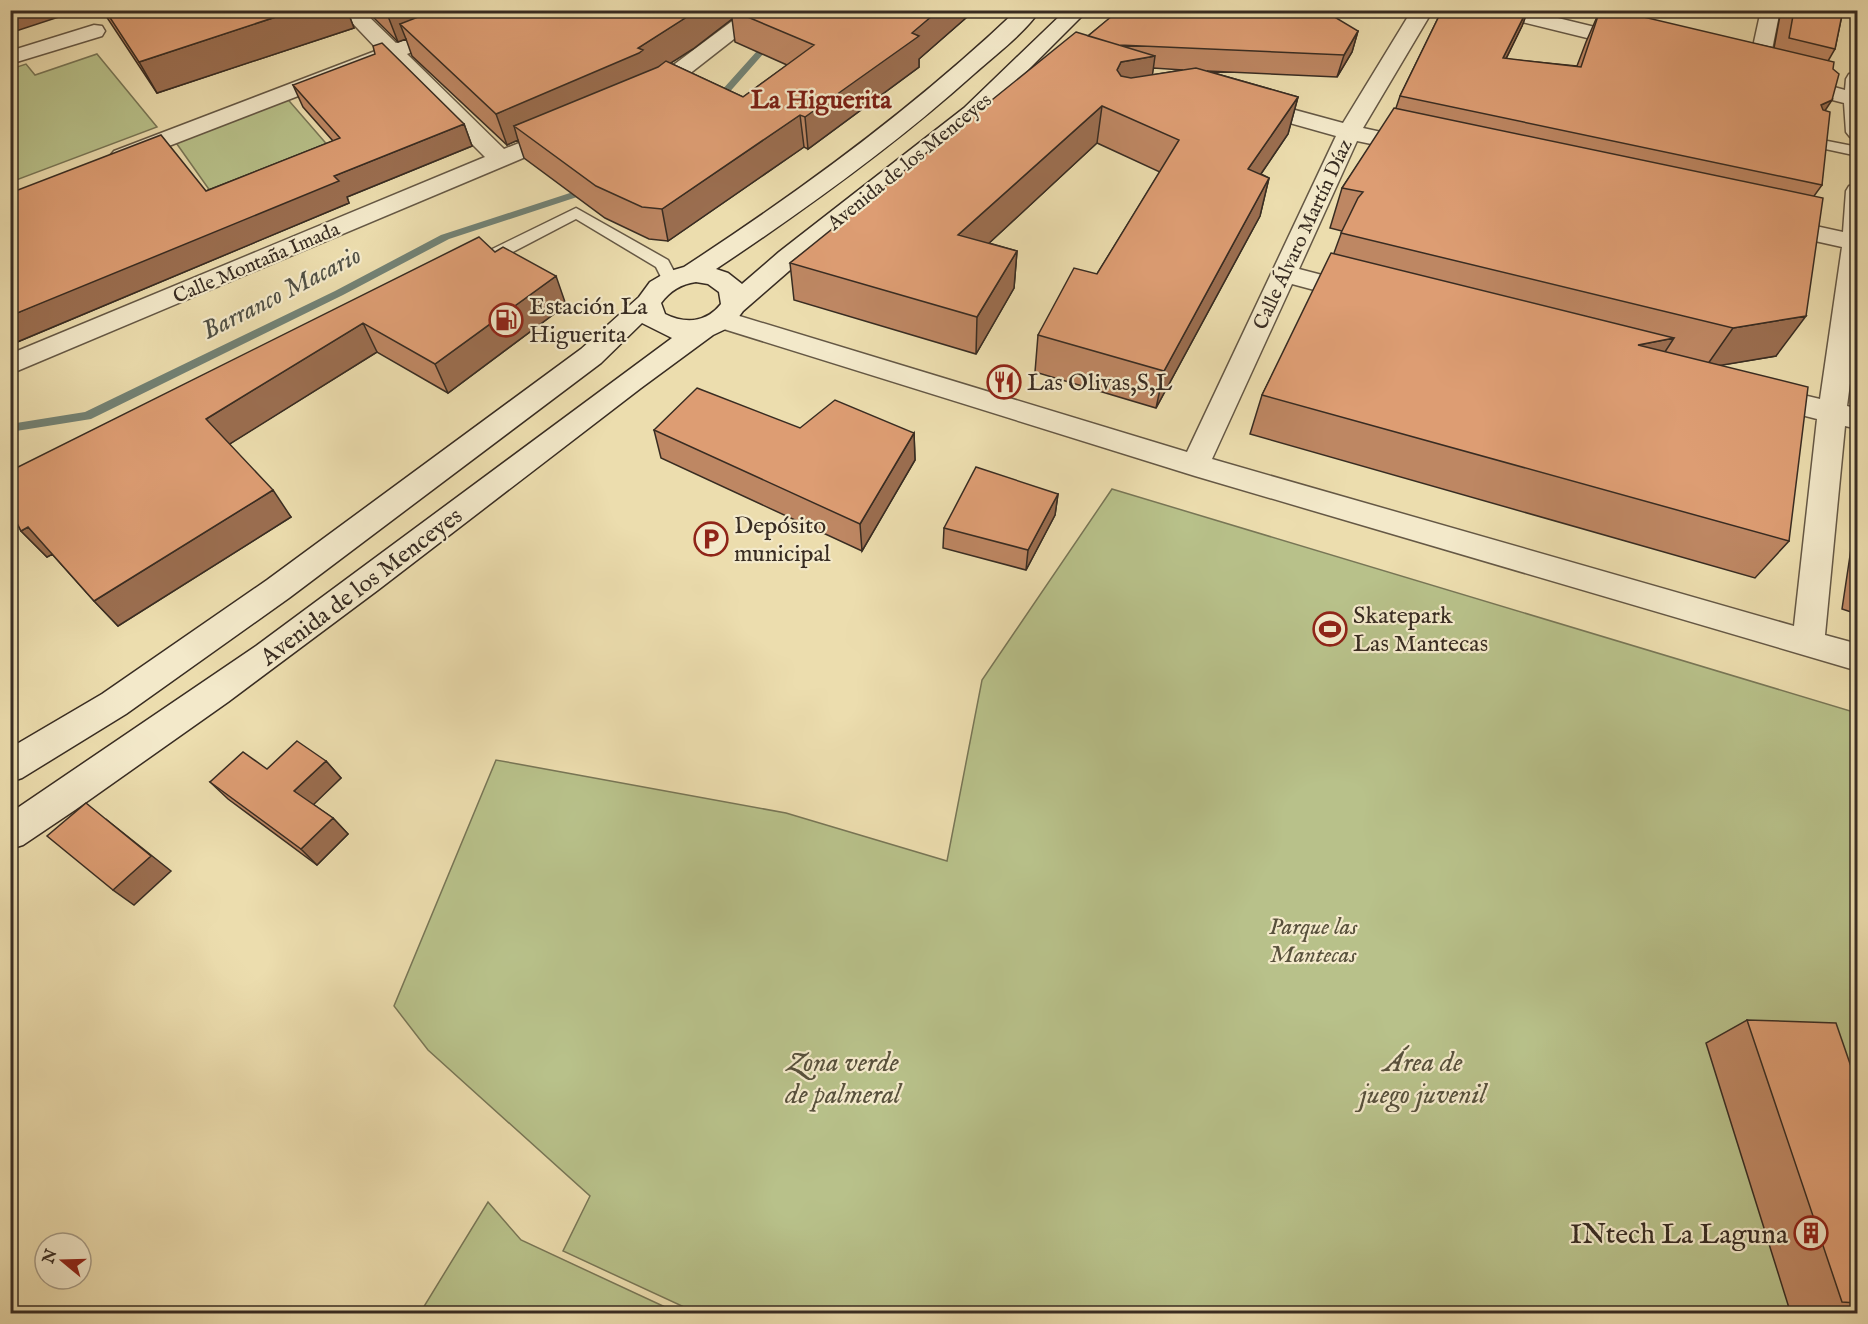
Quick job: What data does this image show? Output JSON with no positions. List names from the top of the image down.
{
  "streets": {
    "street": ["Avenida de los Menceyes", "Calle Álvaro Martín Díaz", "Calle Montaña Imada"]
  },
  "districts": ["La Higuerita"],
  "water": ["Barranco Macario"],
  "parks": ["Parque las Mantecas", "Zona verde de palmeral", "Área de juego juvenil"],
  "places": {
    "fuel station": ["Estación La Higuerita"],
    "restaurant": ["Las Olivas,S,L"],
    "parking": ["Depósito municipal"],
    "sports": ["Skatepark Las Mantecas"],
    "building": ["INtech La Laguna"]
  },
  "north": "left"
}
